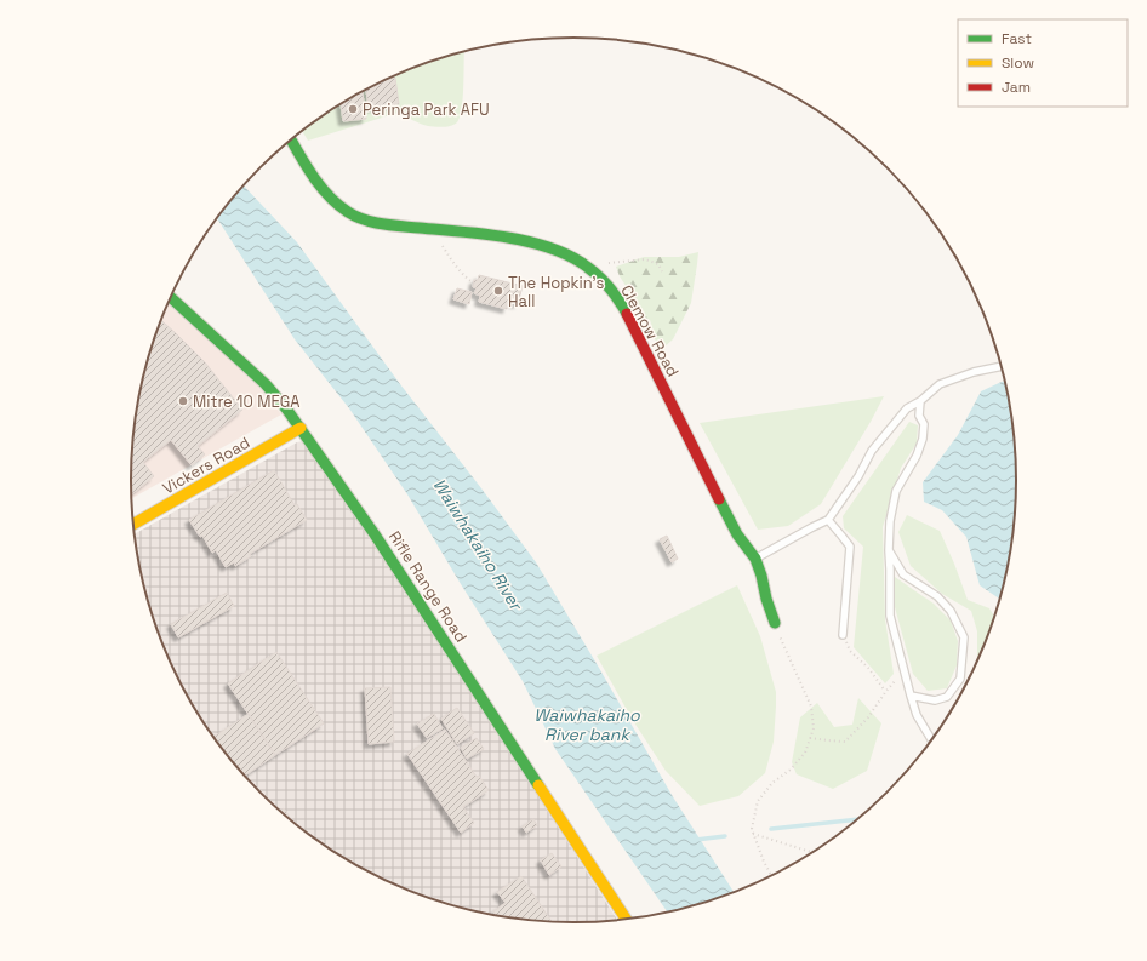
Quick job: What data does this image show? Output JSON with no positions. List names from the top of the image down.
{
  "streets": {
    "street": ["Clemow Road", "Vickers Road", "Rifle Range Road"]
  },
  "crossings": [
    ["Vickers Road", "Rifle Range Road"]
  ],
  "water": ["Waiwhakaiho River", "Waiwhakaiho River bank"],
  "places": ["Peringa Park AFU", "The Hopkin's Hall", "Mitre 10 MEGA"],
  "legend": ["Fast", "Slow", "Jam"]
}
